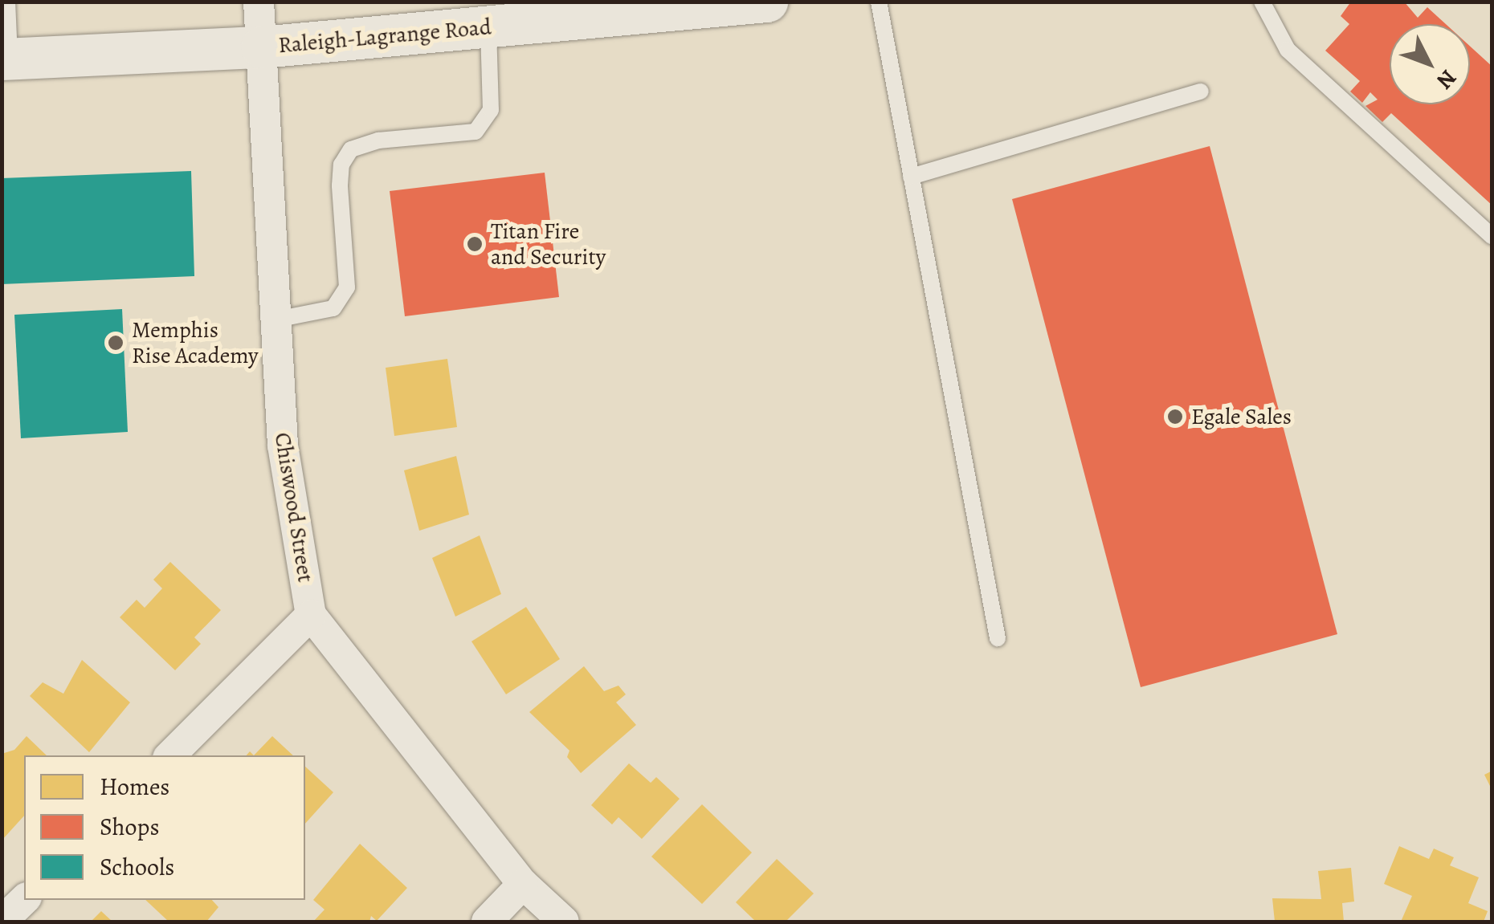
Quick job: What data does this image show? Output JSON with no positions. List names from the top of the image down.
{
  "streets": {
    "main road": ["Raleigh-Lagrange Road"],
    "street": ["Chiswood Street"]
  },
  "crossings": [
    ["Raleigh-Lagrange Road", "Chiswood Street"]
  ],
  "places": ["Titan Fire and Security", "Memphis Rise Academy", "Egale Sales"],
  "legend": ["Homes", "Shops", "Schools"],
  "north": "bottom right"
}
